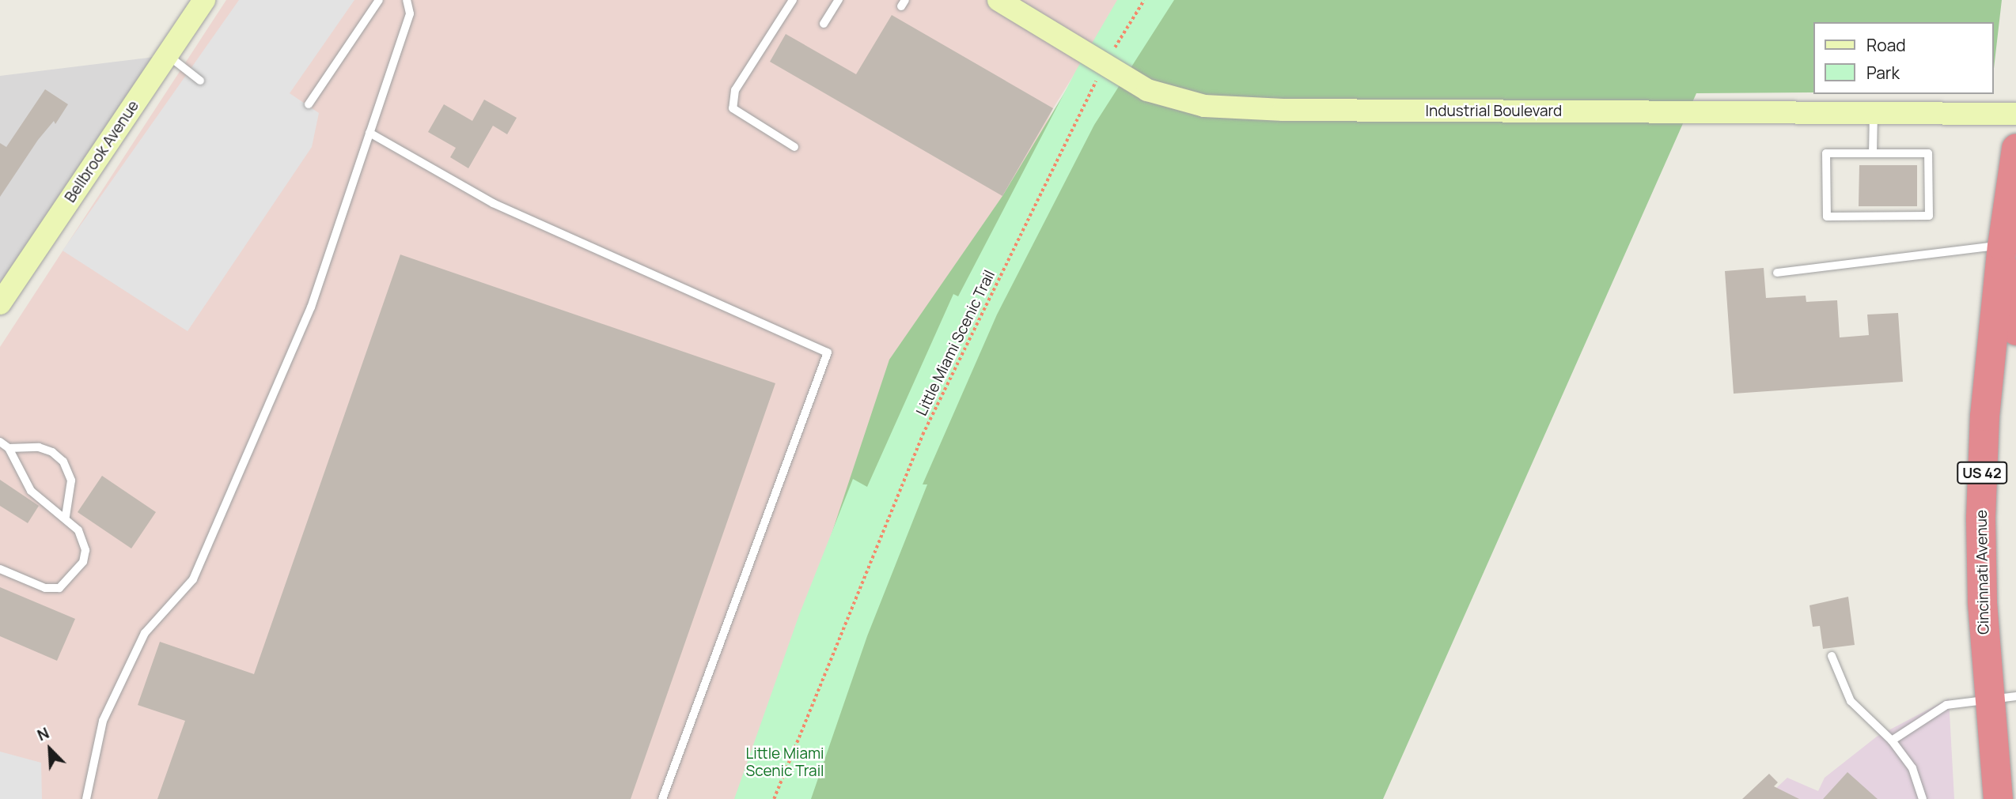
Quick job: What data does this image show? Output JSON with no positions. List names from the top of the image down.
{
  "streets": {
    "highway": ["US 42", "Cincinnati Avenue"],
    "street": ["Industrial Boulevard", "Bellbrook Avenue"],
    "path": ["Little Miami Scenic Trail"]
  },
  "crossings": [
    ["Industrial Boulevard", "Little Miami Scenic Trail"]
  ],
  "parks": ["Little Miami Scenic Trail"],
  "legend": ["Road", "Park"],
  "north": "top left"
}
